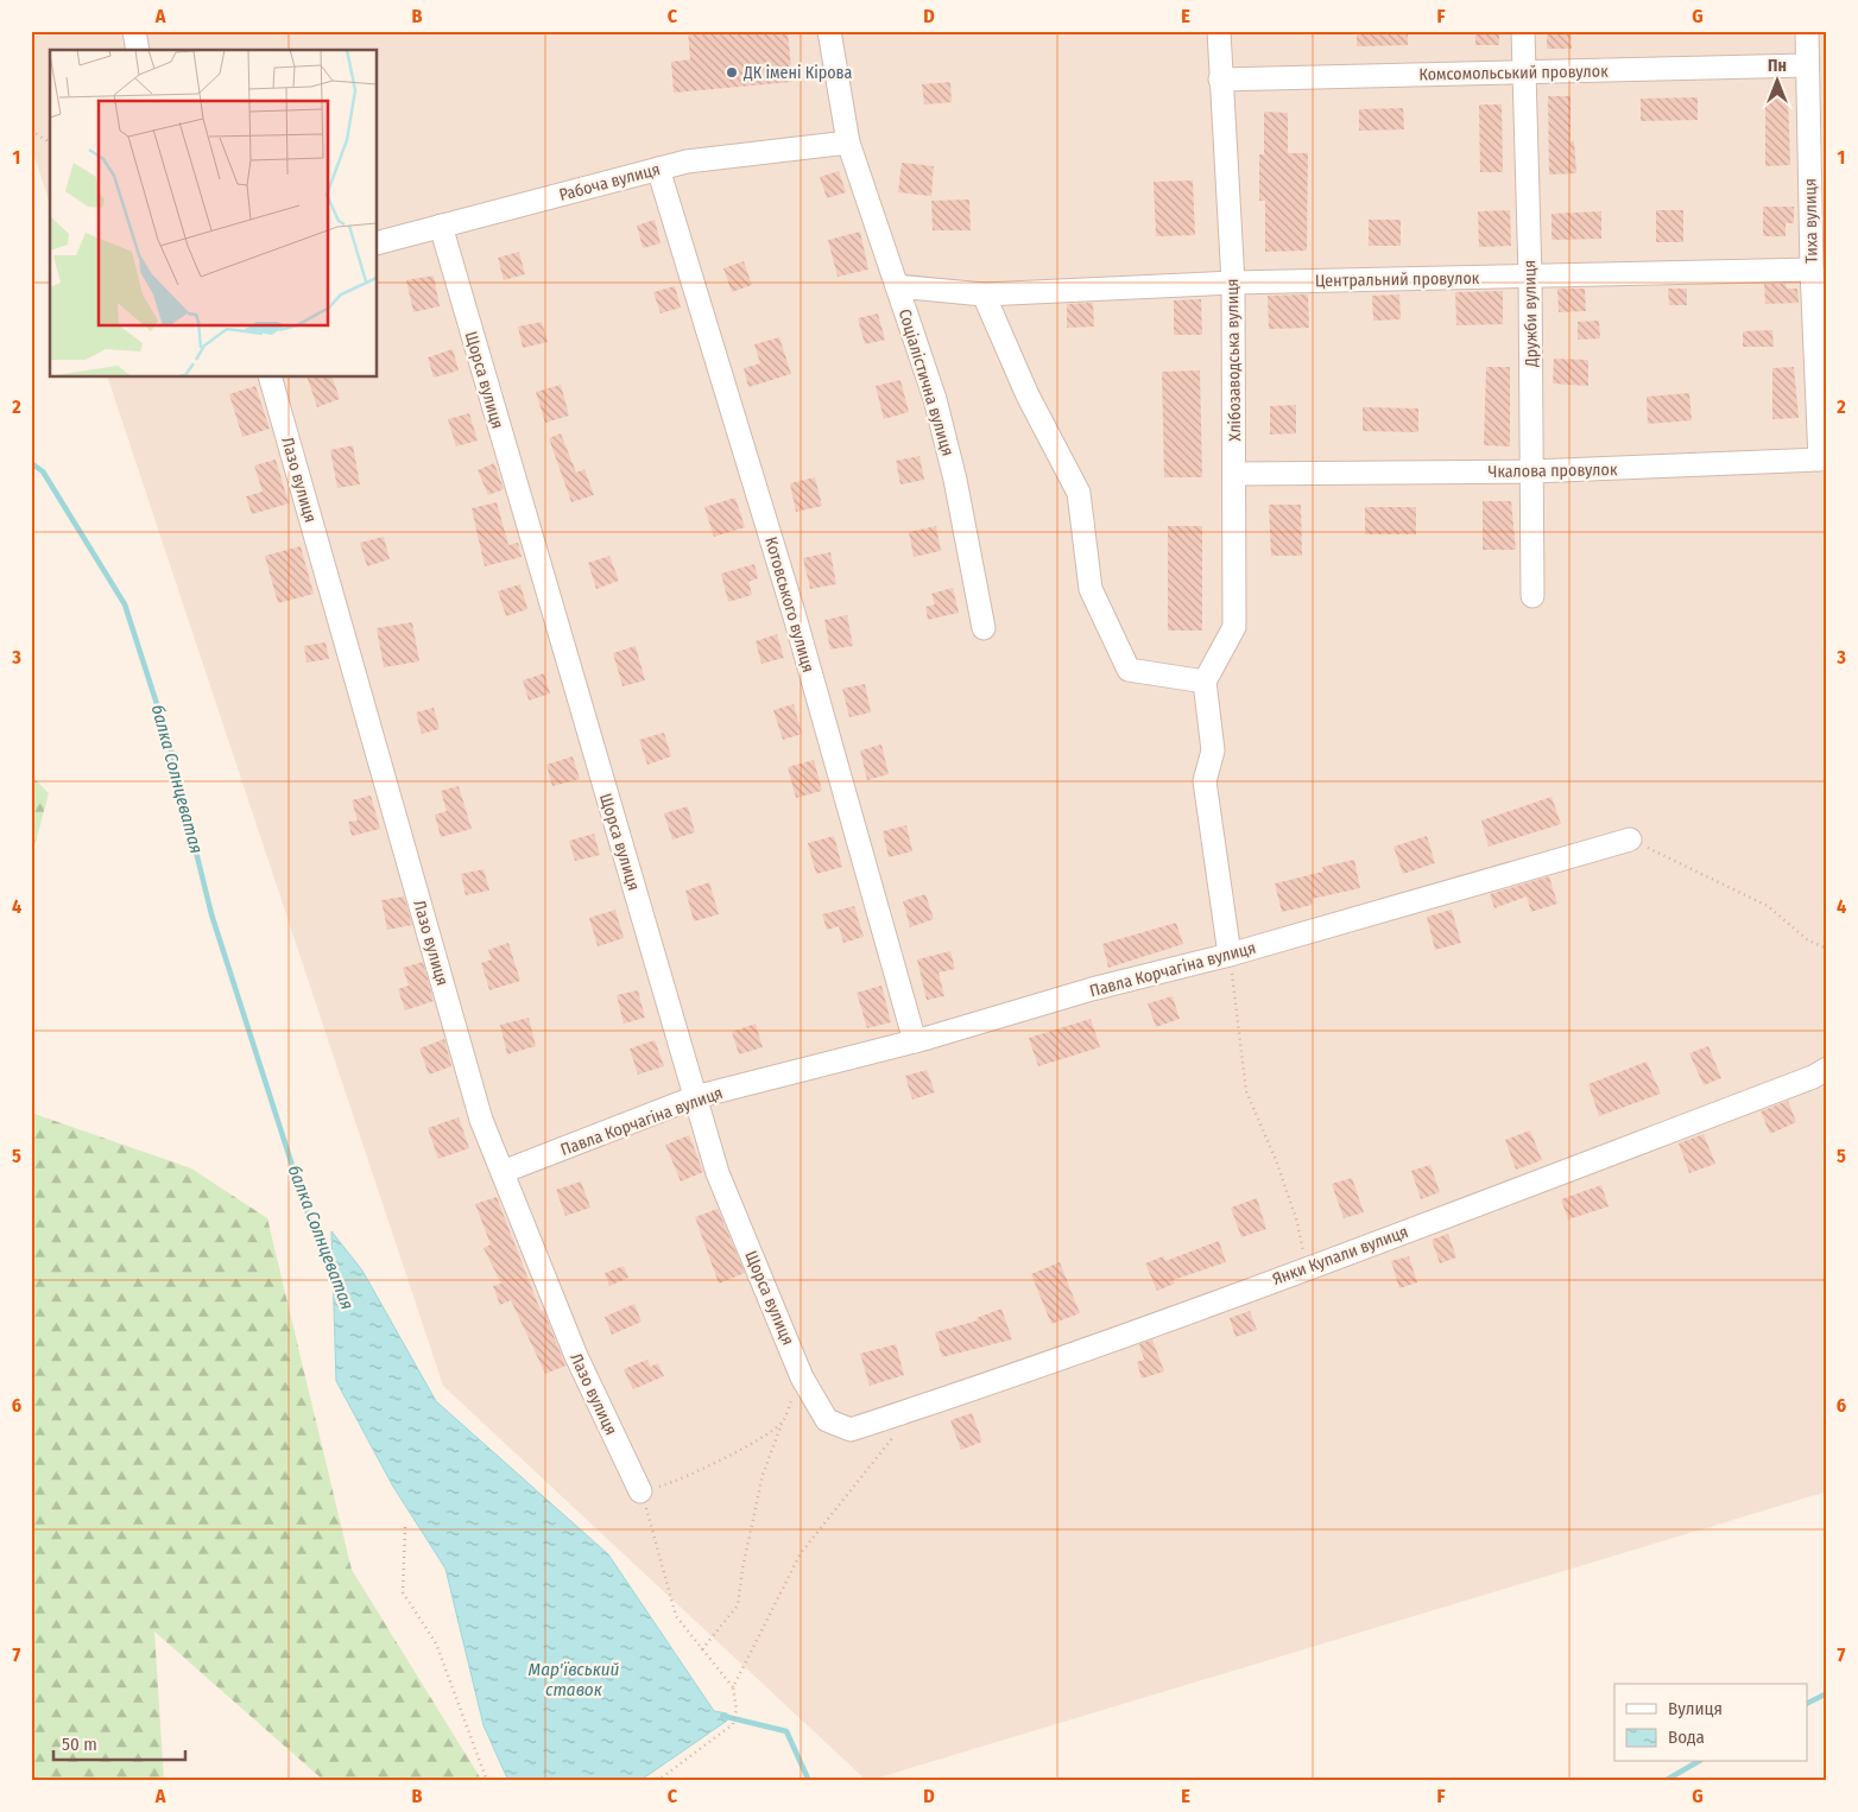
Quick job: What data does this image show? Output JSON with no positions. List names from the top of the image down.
{
  "streets": {
    "street": [
      "Комсомольський провулок",
      "Рабоча вулиця",
      "Тиха вулиця",
      "Центральний провулок",
      "Дружби вулиця",
      "Хлібозаводська вулиця",
      "Щорса вулиця",
      "Соціалістична вулиця",
      "Чкалова провулок",
      "Лазо вулиця",
      "Котовського вулиця",
      "Павла Корчагіна вулиця",
      "Янки Купали вулиця"
    ]
  },
  "crossings": [
    ["Комсомольський провулок", "Тиха вулиця"],
    ["Комсомольський провулок", "Дружби вулиця"],
    ["Комсомольський провулок", "Хлібозаводська вулиця"],
    ["Рабоча вулиця", "Щорса вулиця"],
    ["Рабоча вулиця", "Соціалістична вулиця"],
    ["Рабоча вулиця", "Котовського вулиця"],
    ["Тиха вулиця", "Центральний провулок"],
    ["Тиха вулиця", "Чкалова провулок"],
    ["Центральний провулок", "Дружби вулиця"],
    ["Центральний провулок", "Хлібозаводська вулиця"],
    ["Центральний провулок", "Соціалістична вулиця"],
    ["Дружби вулиця", "Чкалова провулок"],
    ["Хлібозаводська вулиця", "Чкалова провулок"],
    ["Щорса вулиця", "Павла Корчагіна вулиця"],
    ["Щорса вулиця", "Янки Купали вулиця"],
    ["Лазо вулиця", "Павла Корчагіна вулиця"],
    ["Котовського вулиця", "Павла Корчагіна вулиця"]
  ],
  "water": ["балка Солнцеватая", "Мар'ївський ставок"],
  "places": ["ДК імені Кірова"],
  "legend": ["Вулиця", "Вода"],
  "scale_bar": "50 m",
  "north": "top",
  "grid": {
    "columns": [
      "A",
      "B",
      "C",
      "D",
      "E",
      "F",
      "G"
    ],
    "rows": [
      "1",
      "2",
      "3",
      "4",
      "5",
      "6",
      "7"
    ]
  }
}
